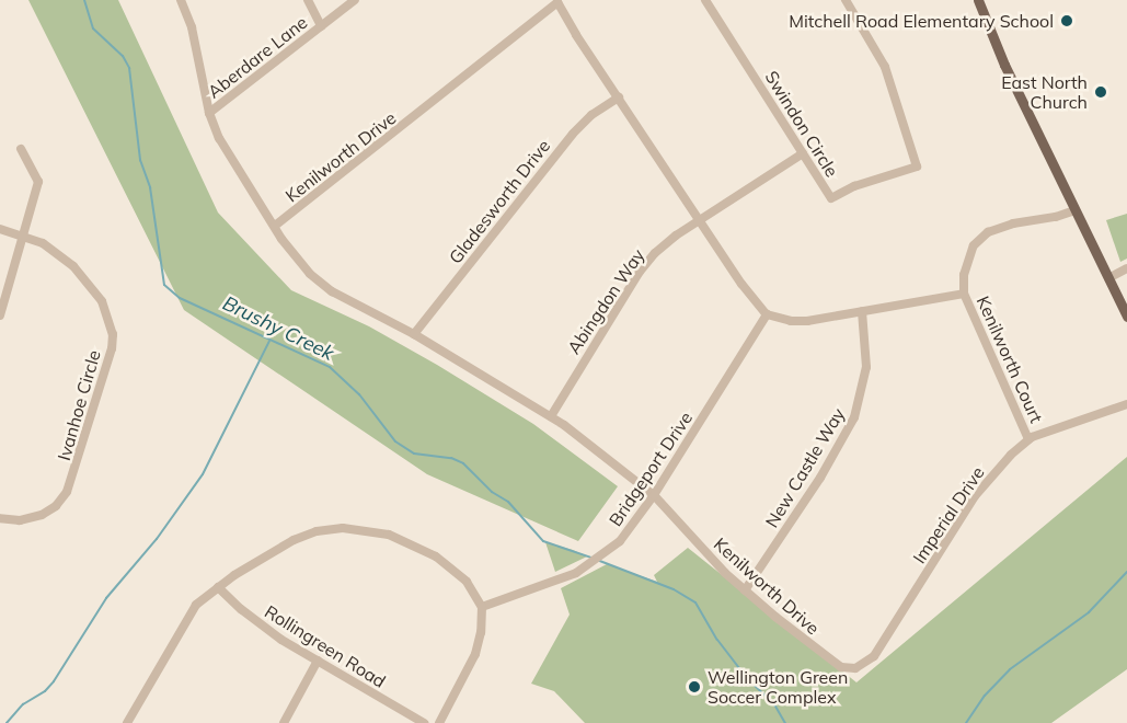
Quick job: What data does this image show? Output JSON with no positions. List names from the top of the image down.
{
  "streets": {
    "street": [
      "Aberdare Lane",
      "Swindon Circle",
      "Kenilworth Drive",
      "Gladesworth Drive",
      "Abingdon Way",
      "Kenilworth Court",
      "Ivanhoe Circle",
      "New Castle Way",
      "Bridgeport Drive",
      "Imperial Drive",
      "Rollingreen Road"
    ]
  },
  "crossings": [
    ["Swindon Circle", "Abingdon Way"],
    ["Kenilworth Drive", "Gladesworth Drive"],
    ["Kenilworth Drive", "Abingdon Way"],
    ["Kenilworth Drive", "New Castle Way"],
    ["Kenilworth Drive", "Bridgeport Drive"],
    ["Kenilworth Drive", "Imperial Drive"],
    ["Kenilworth Court", "Imperial Drive"]
  ],
  "water": ["Brushy Creek"],
  "places": ["Mitchell Road Elementary School", "East North Church", "Wellington Green Soccer Complex"]
}
